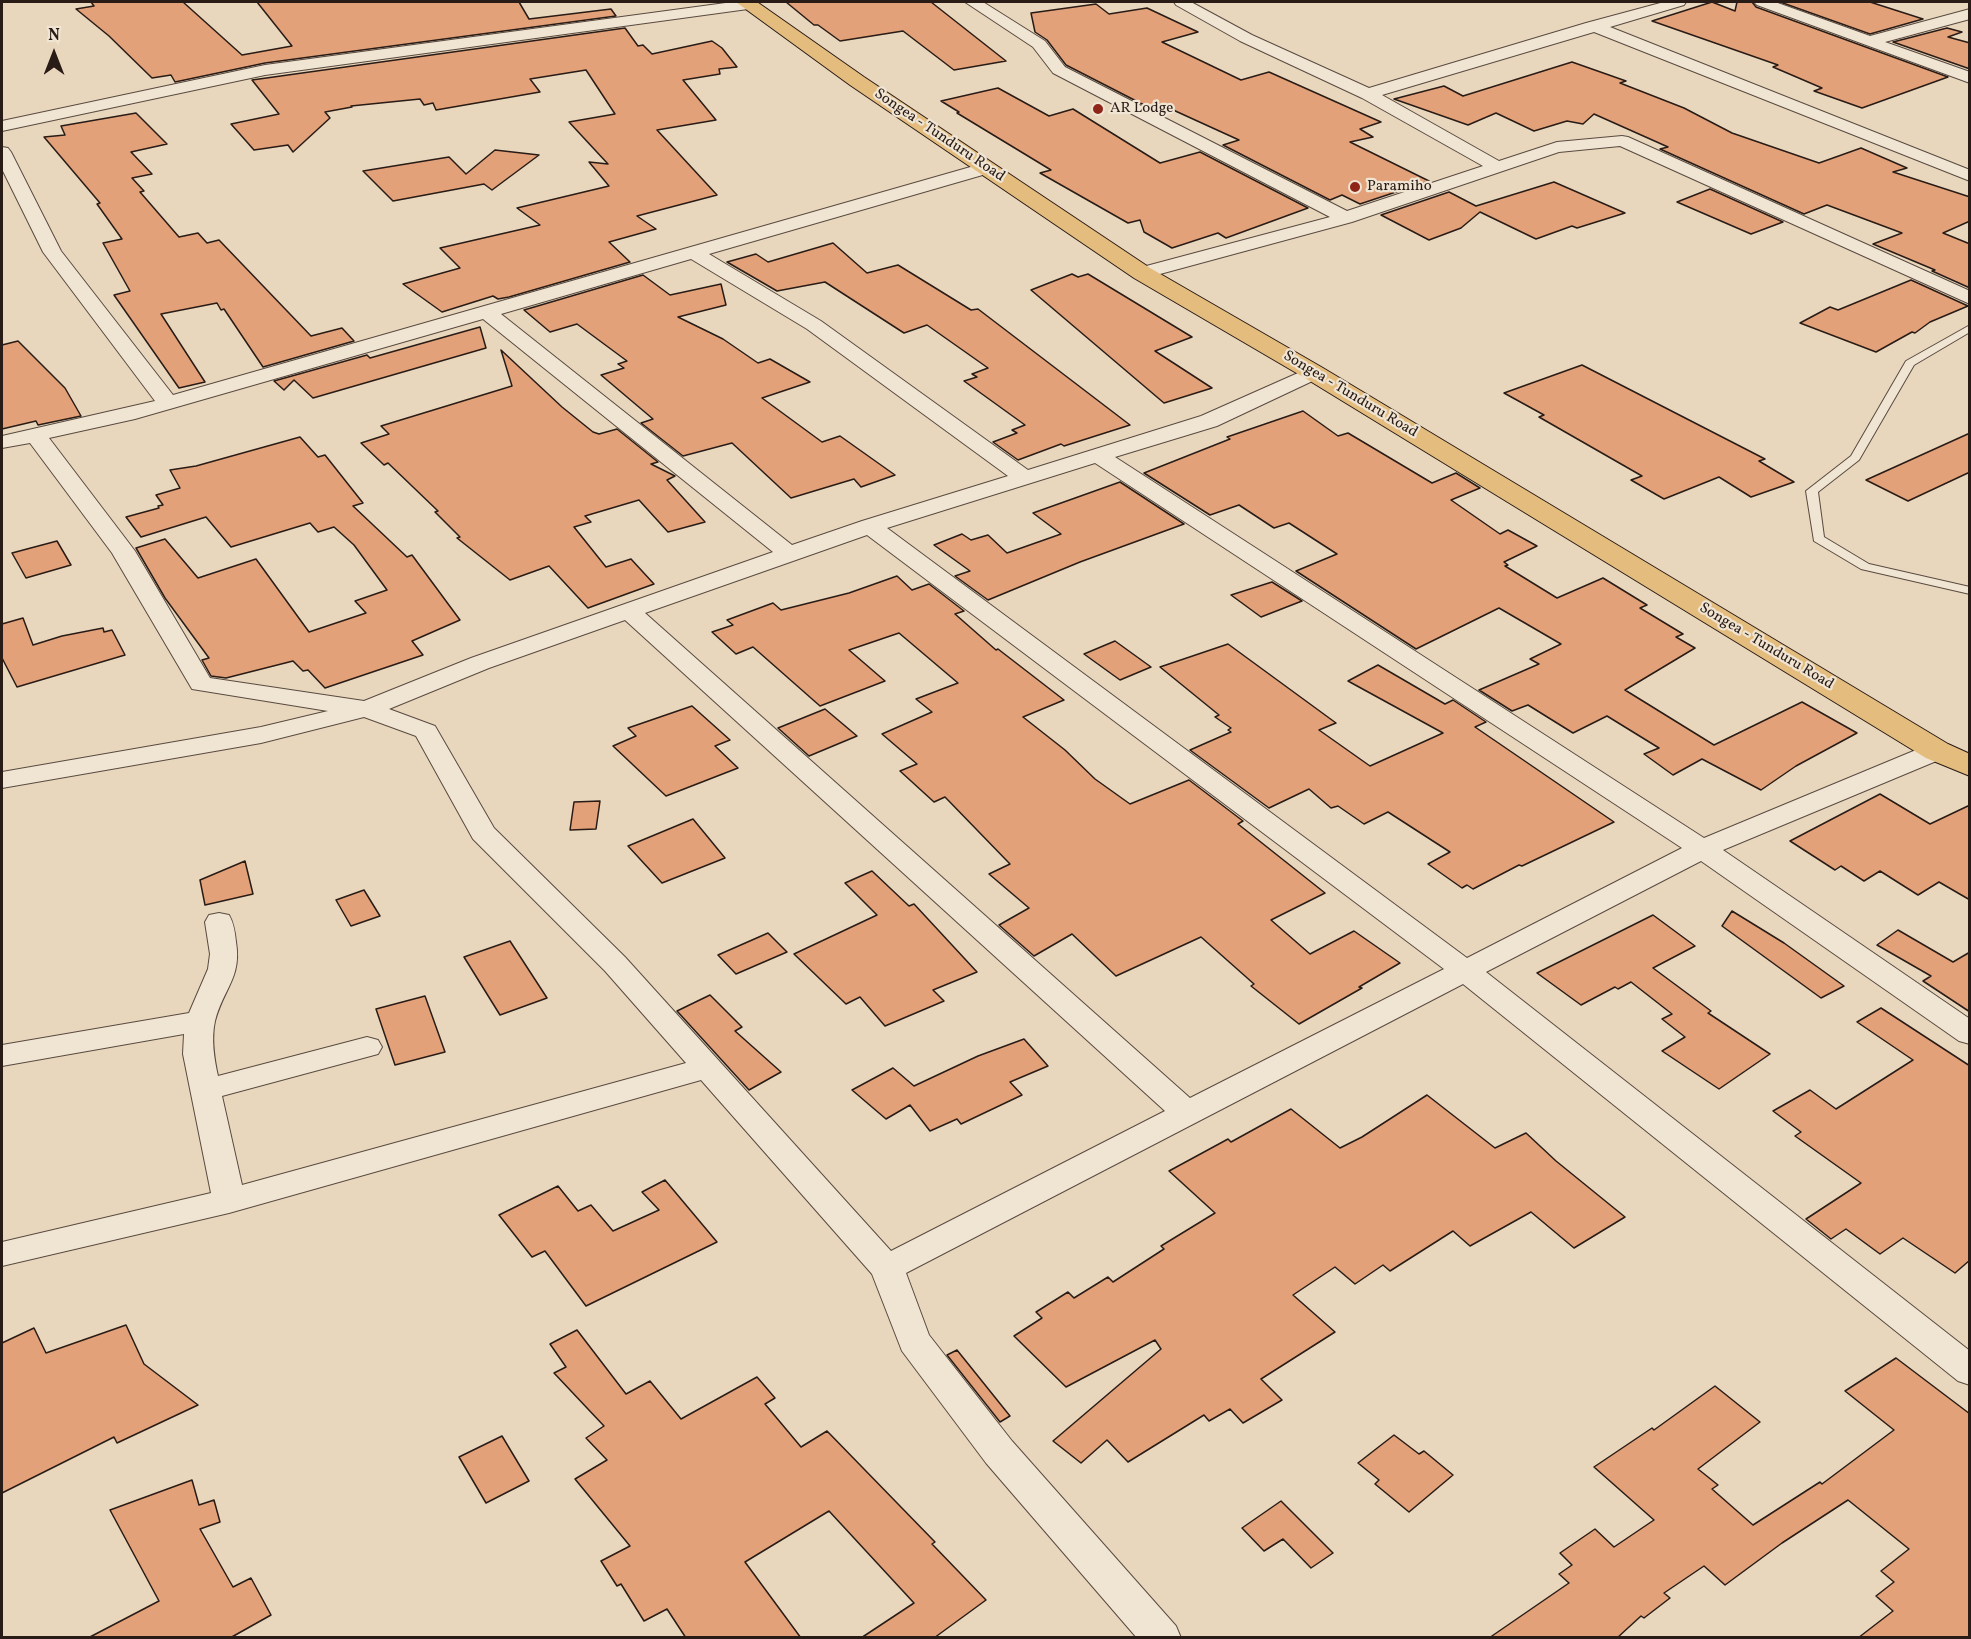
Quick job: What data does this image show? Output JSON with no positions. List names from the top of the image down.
{
  "streets": {
    "highway": ["Songea - Tunduru Road"]
  },
  "places": ["AR Lodge", "Paramiho"],
  "north": "top"
}
